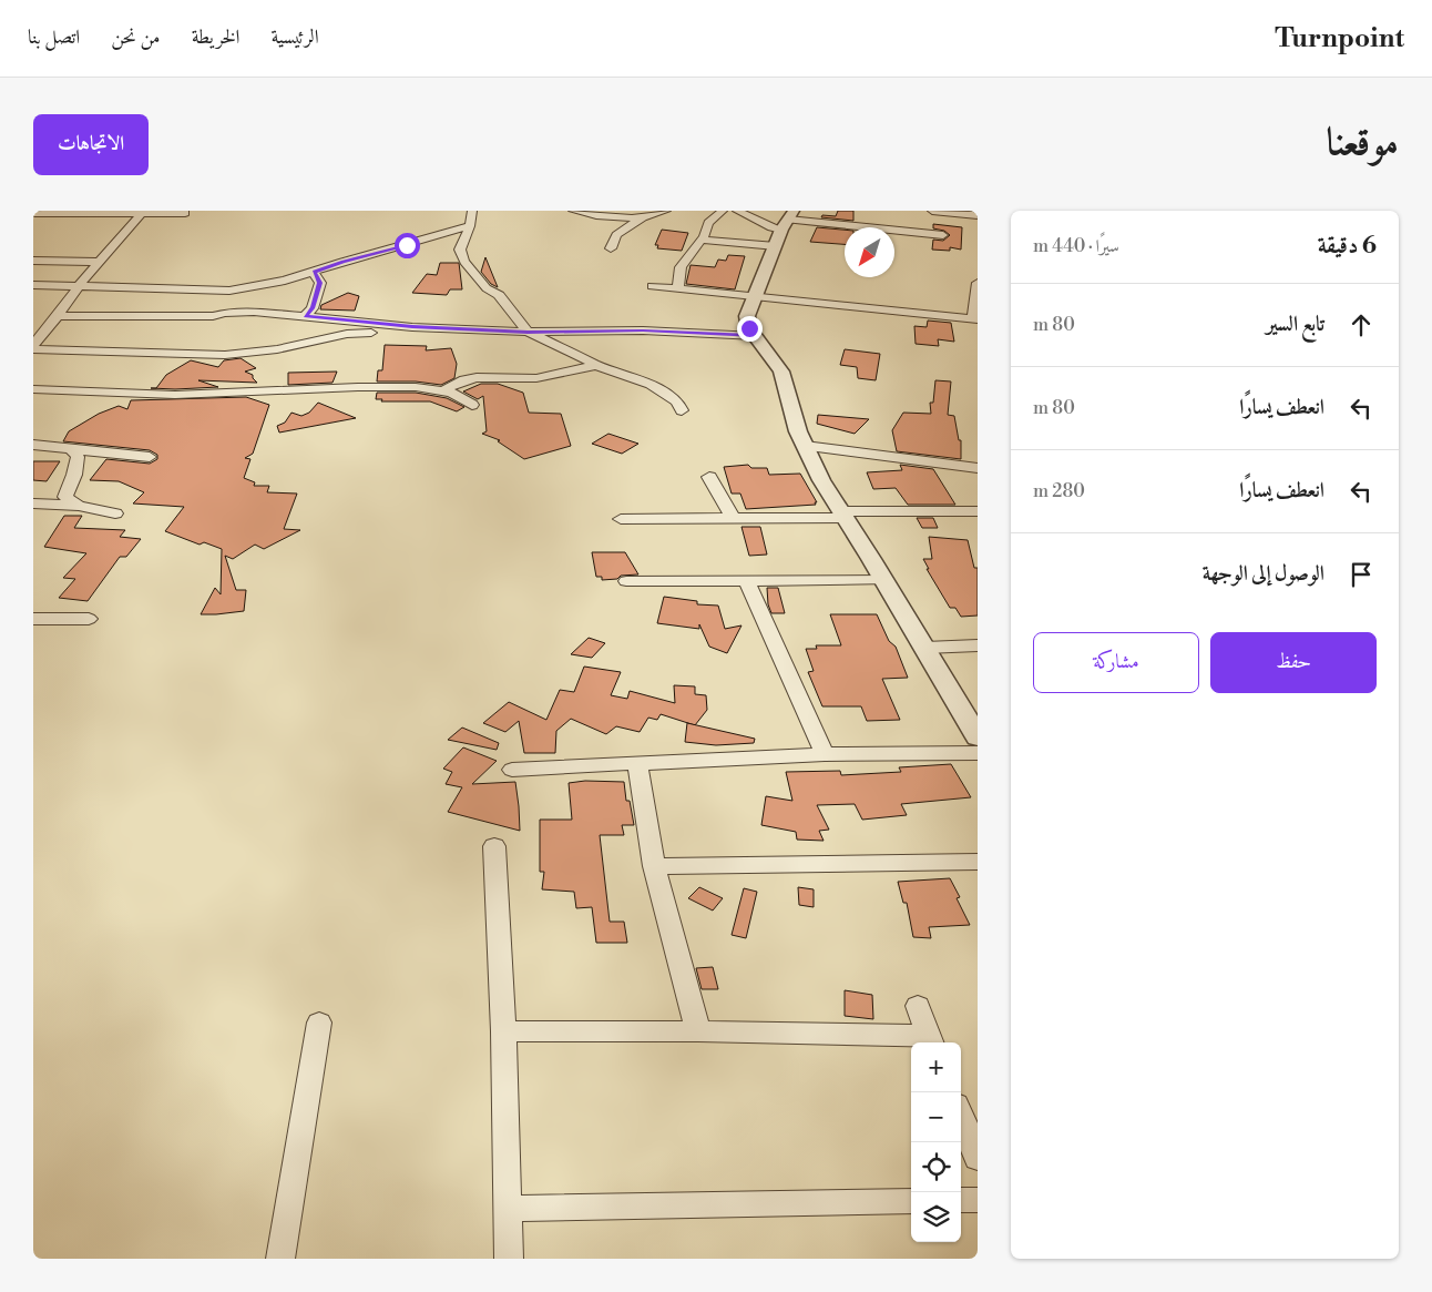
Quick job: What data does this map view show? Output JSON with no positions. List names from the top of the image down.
{
  "north": "bottom left",
  "page": {
    "header": "Turnpoint",
    "nav": [
      "الرئيسية",
      "الخريطة",
      "من نحن",
      "اتصل بنا"
    ],
    "title": "موقعنا",
    "buttons": [
      "الاتجاهات",
      ["حفظ", "مشاركة"]
    ],
    "heading": ["6 دقيقة", "سيرًا · 440 m"],
    "list": [
      ["تابع السير", "80 m"],
      ["انعطف يسارًا", "80 m"],
      ["انعطف يسارًا", "280 m"],
      "الوصول إلى الوجهة"
    ],
    "map_buttons": ["+", "−"]
  }
}
